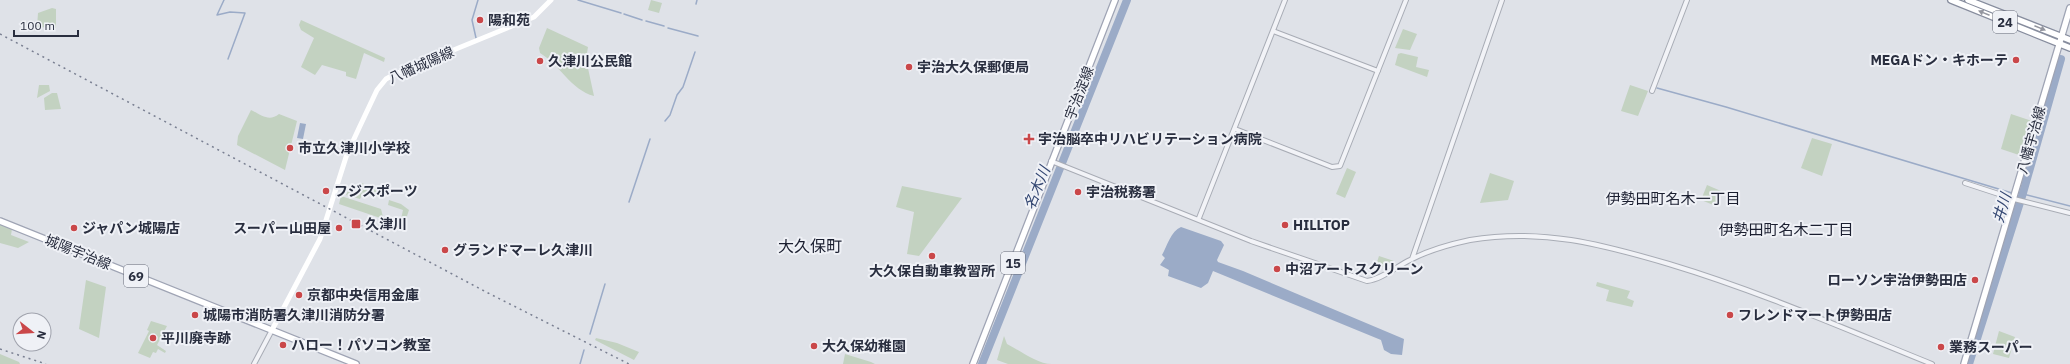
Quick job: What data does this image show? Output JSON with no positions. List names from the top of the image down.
{
  "streets": {
    "main road": [
      "24",
      "八幡城陽線",
      "宇治淀線",
      "八幡宇治線",
      "城陽宇治線",
      "15",
      "69"
    ]
  },
  "crossings": [
    ["24", "八幡宇治線"],
    ["八幡城陽線", "城陽宇治線"]
  ],
  "districts": ["伊勢田町名木一丁目", "伊勢田町名木二丁目", "大久保町"],
  "water": ["名木川", "井川"],
  "places": {
    "other": [
      "陽和苑",
      "MEGAドン・キホーテ",
      "久津川公民館",
      "宇治大久保郵便局",
      "市立久津川小学校",
      "フジスポーツ",
      "宇治税務署",
      "HILLTOP",
      "ジャパン城陽店",
      "スーパー山田屋",
      "グランドマーレ久津川",
      "大久保自動車教習所",
      "中沼アートスクリーン",
      "ローソン宇治伊勢田店",
      "京都中央信用金庫",
      "城陽市消防署久津川消防分署",
      "フレンドマート伊勢田店",
      "平川廃寺跡",
      "ハロー！パソコン教室",
      "大久保幼稚園",
      "業務スーパー"
    ],
    "health": ["宇治脳卒中リハビリテーション病院"],
    "transit": ["久津川"]
  },
  "scale_bar": "100 m",
  "north": "right"
}
